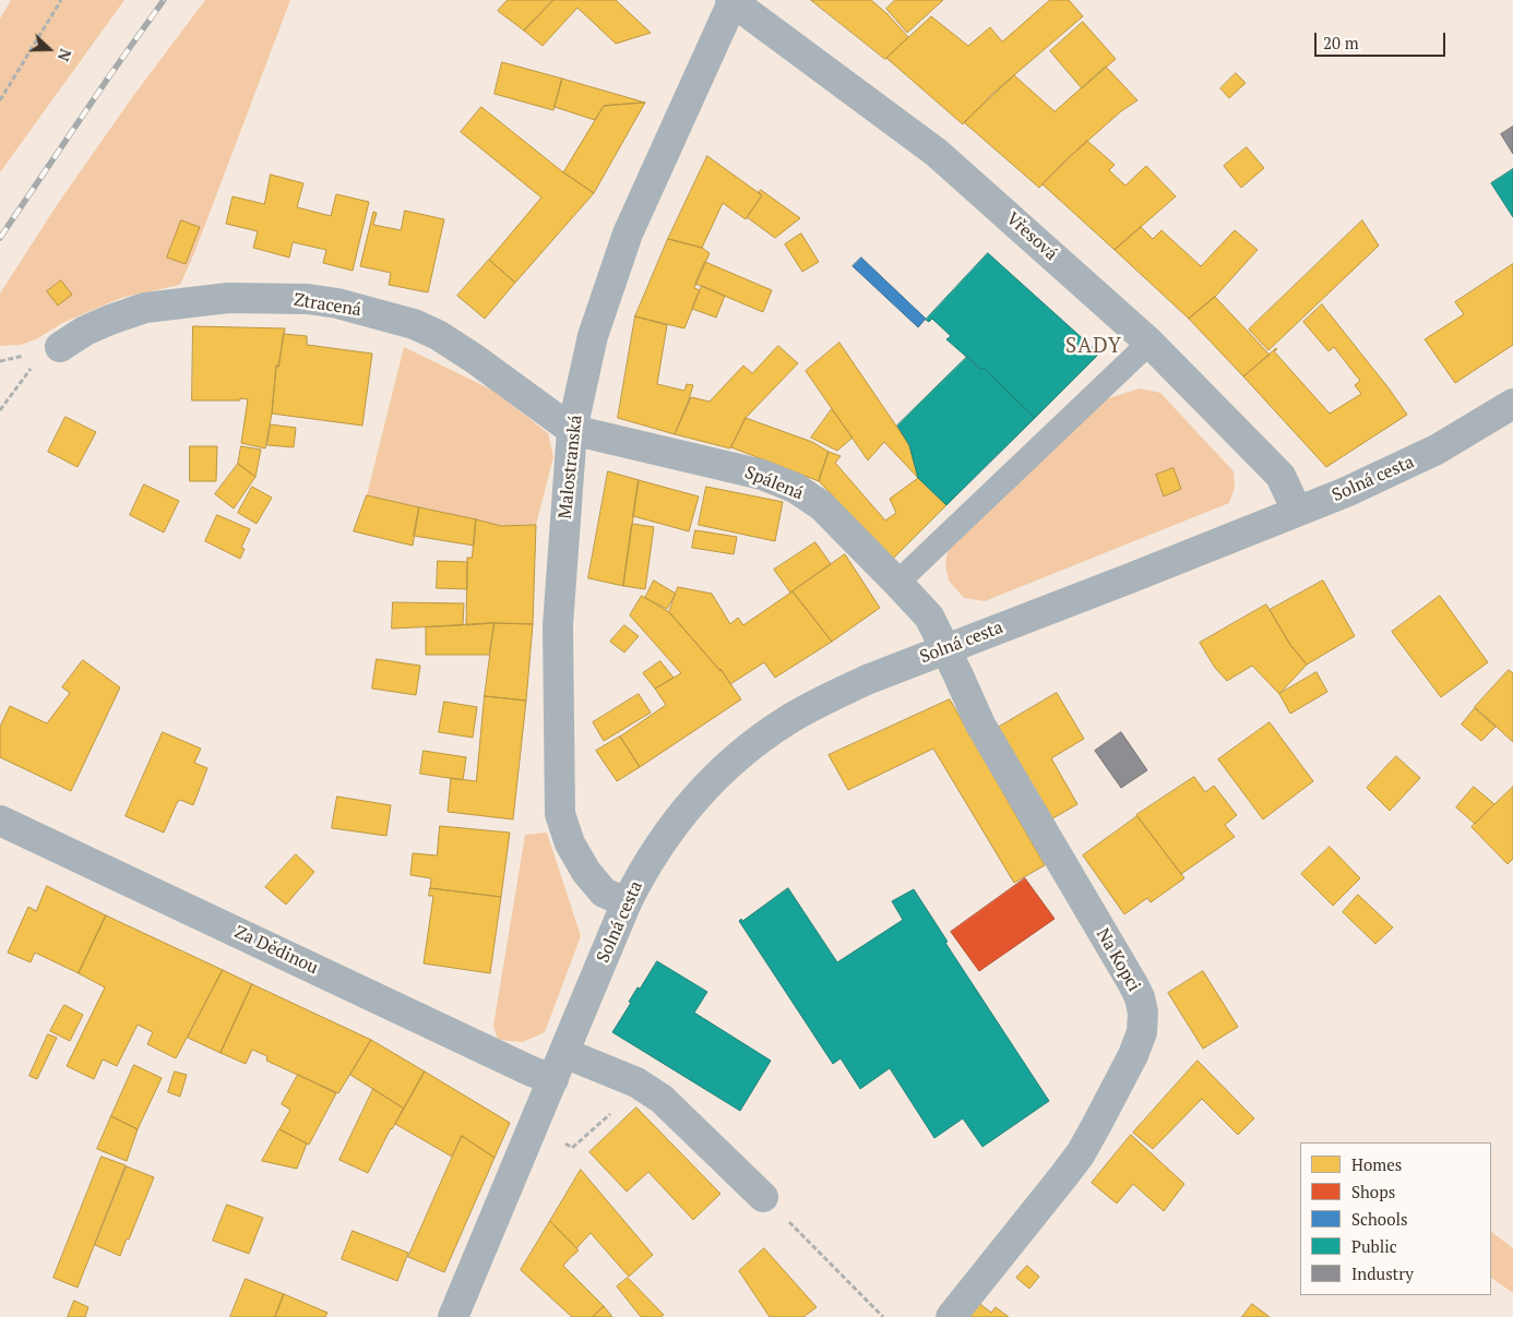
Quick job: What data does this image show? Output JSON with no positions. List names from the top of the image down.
{
  "streets": {
    "street": [
      "Vřesová",
      "Ztracená",
      "Malostranská",
      "Solná cesta",
      "Spálená",
      "Za Dědinou",
      "Na Kopci"
    ]
  },
  "crossings": [
    ["Vřesová", "Malostranská"],
    ["Vřesová", "Solná cesta"],
    ["Ztracená", "Malostranská"],
    ["Ztracená", "Spálená"],
    ["Malostranská", "Solná cesta"],
    ["Malostranská", "Spálená"],
    ["Solná cesta", "Spálená"],
    ["Solná cesta", "Za Dědinou"],
    ["Solná cesta", "Na Kopci"],
    ["Spálená", "Na Kopci"]
  ],
  "districts": ["SADY"],
  "legend": [
    "Homes",
    "Shops",
    "Schools",
    "Public",
    "Industry"
  ],
  "scale_bar": "20 m",
  "north": "right"
}
